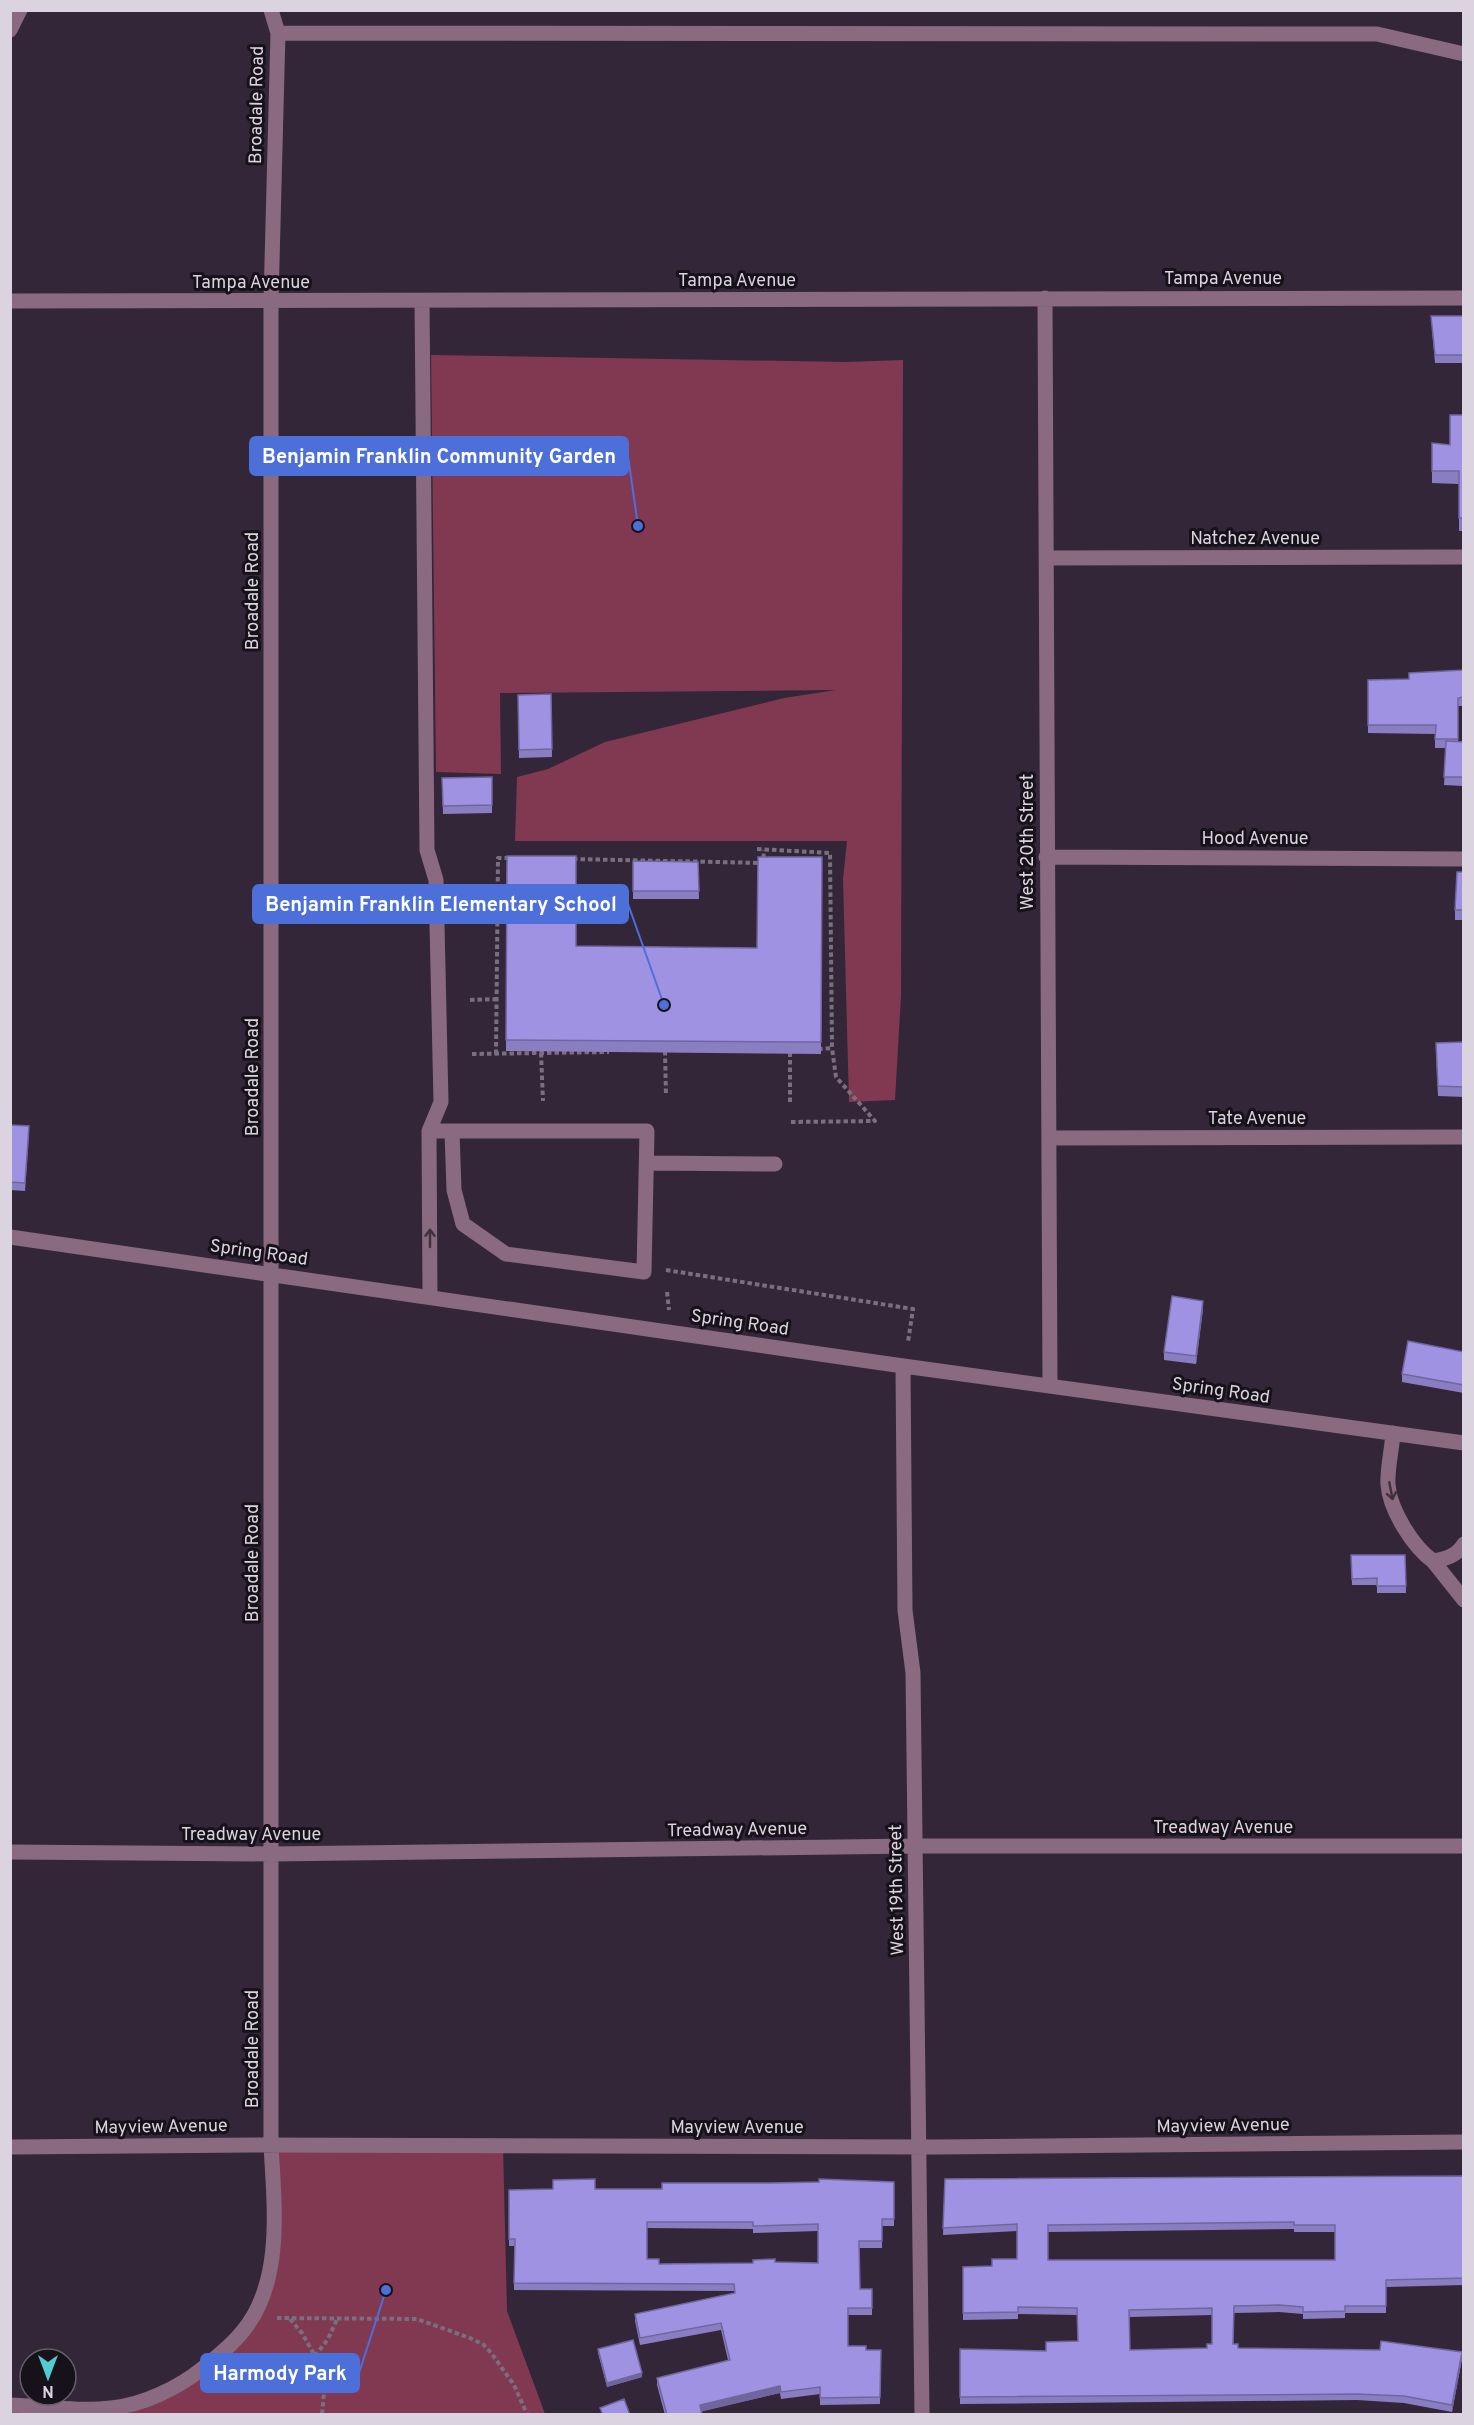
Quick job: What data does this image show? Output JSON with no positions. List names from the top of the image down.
{
  "streets": {
    "street": [
      "Broadale Road",
      "Tampa Avenue",
      "Natchez Avenue",
      "Hood Avenue",
      "West 20th Street",
      "Tate Avenue",
      "Spring Road",
      "Treadway Avenue",
      "West 19th Street",
      "Mayview Avenue"
    ]
  },
  "crossings": [
    ["Broadale Road", "Tampa Avenue"],
    ["Broadale Road", "Spring Road"],
    ["Broadale Road", "Treadway Avenue"],
    ["Broadale Road", "Mayview Avenue"],
    ["Tampa Avenue", "West 20th Street"],
    ["Natchez Avenue", "West 20th Street"],
    ["Hood Avenue", "West 20th Street"],
    ["West 20th Street", "Tate Avenue"],
    ["West 20th Street", "Spring Road"],
    ["Spring Road", "West 19th Street"],
    ["Treadway Avenue", "West 19th Street"],
    ["West 19th Street", "Mayview Avenue"]
  ],
  "places": ["Benjamin Franklin Community Garden", "Benjamin Franklin Elementary School", "Harmody Park"],
  "north": "bottom"
}
